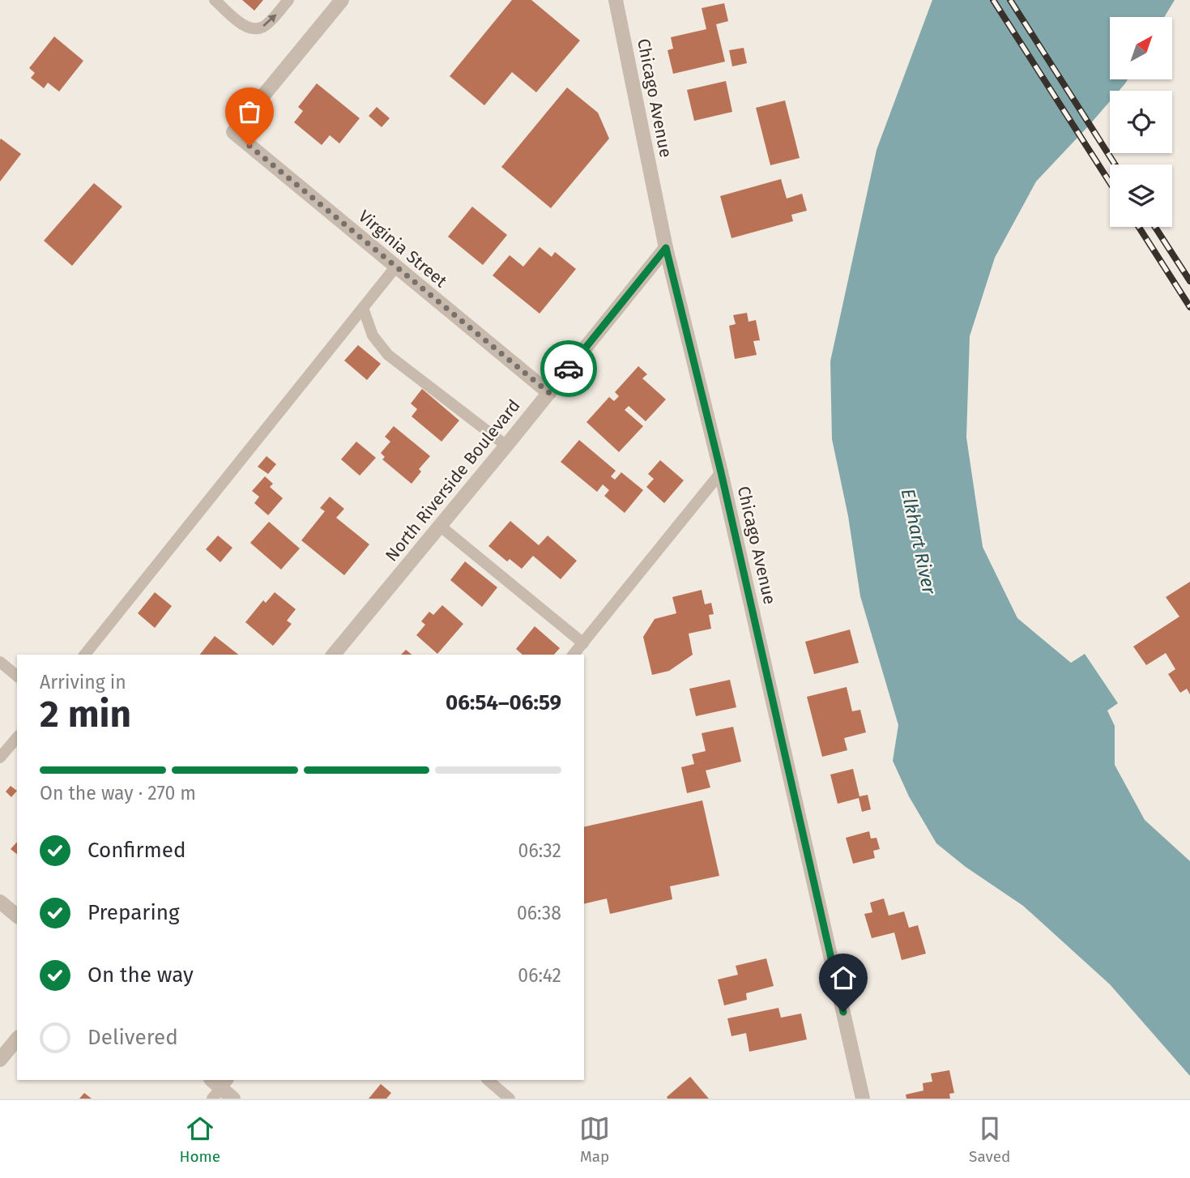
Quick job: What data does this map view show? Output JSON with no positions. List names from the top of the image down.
{
  "streets": {
    "street": ["Chicago Avenue", "Virginia Street", "North Riverside Boulevard"]
  },
  "crossings": [
    ["Chicago Avenue", "North Riverside Boulevard"],
    ["Virginia Street", "North Riverside Boulevard"]
  ],
  "water": ["Elkhart River"],
  "north": "top right",
  "page": {
    "heading": ["2 min", "Arriving in", "06:54–06:59"],
    "bar": "On the way · 270 m",
    "list": [
      ["Confirmed", "06:32"],
      ["Preparing", "06:38"],
      ["On the way", "06:42"],
      "Delivered"
    ],
    "tabs": ["Home", "Map", "Saved"]
  }
}
